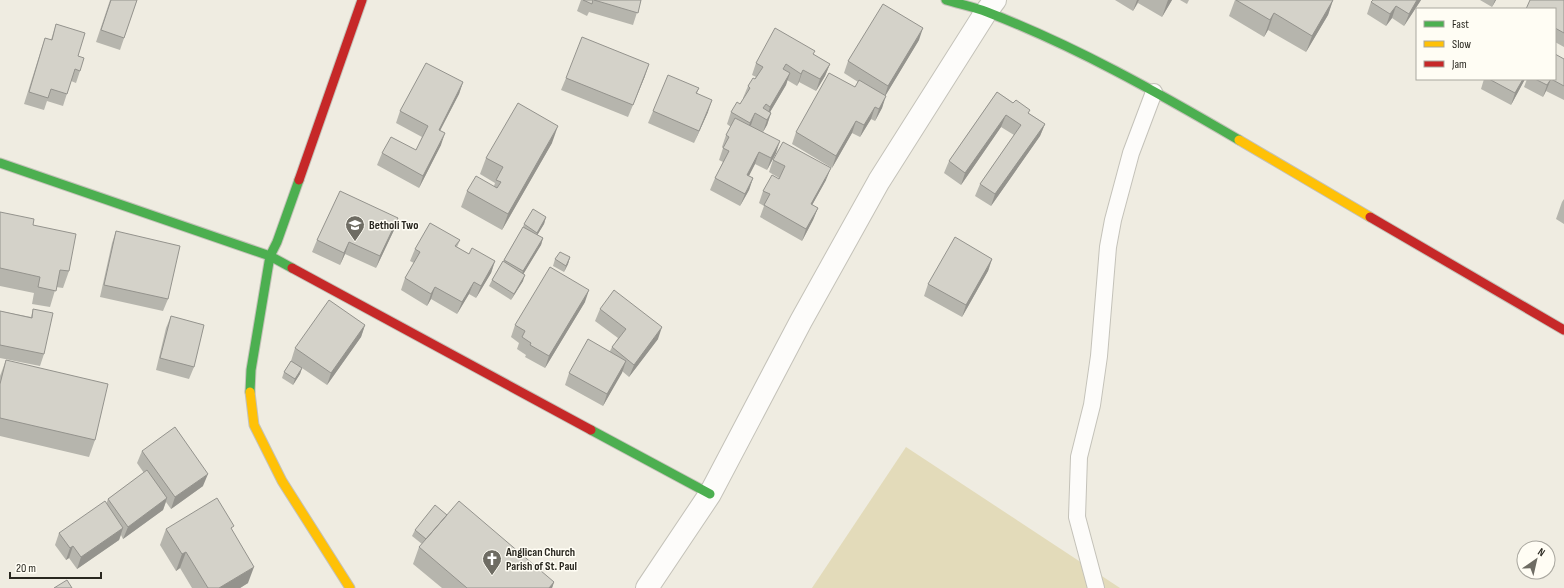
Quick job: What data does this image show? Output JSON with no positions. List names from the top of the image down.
{
  "places": {
    "school or university": ["Betholi Two"],
    "church": ["Anglican Church Parish of St. Paul"]
  },
  "legend": ["Fast", "Slow", "Jam"],
  "scale_bar": "20 m",
  "north": "top right"
}
